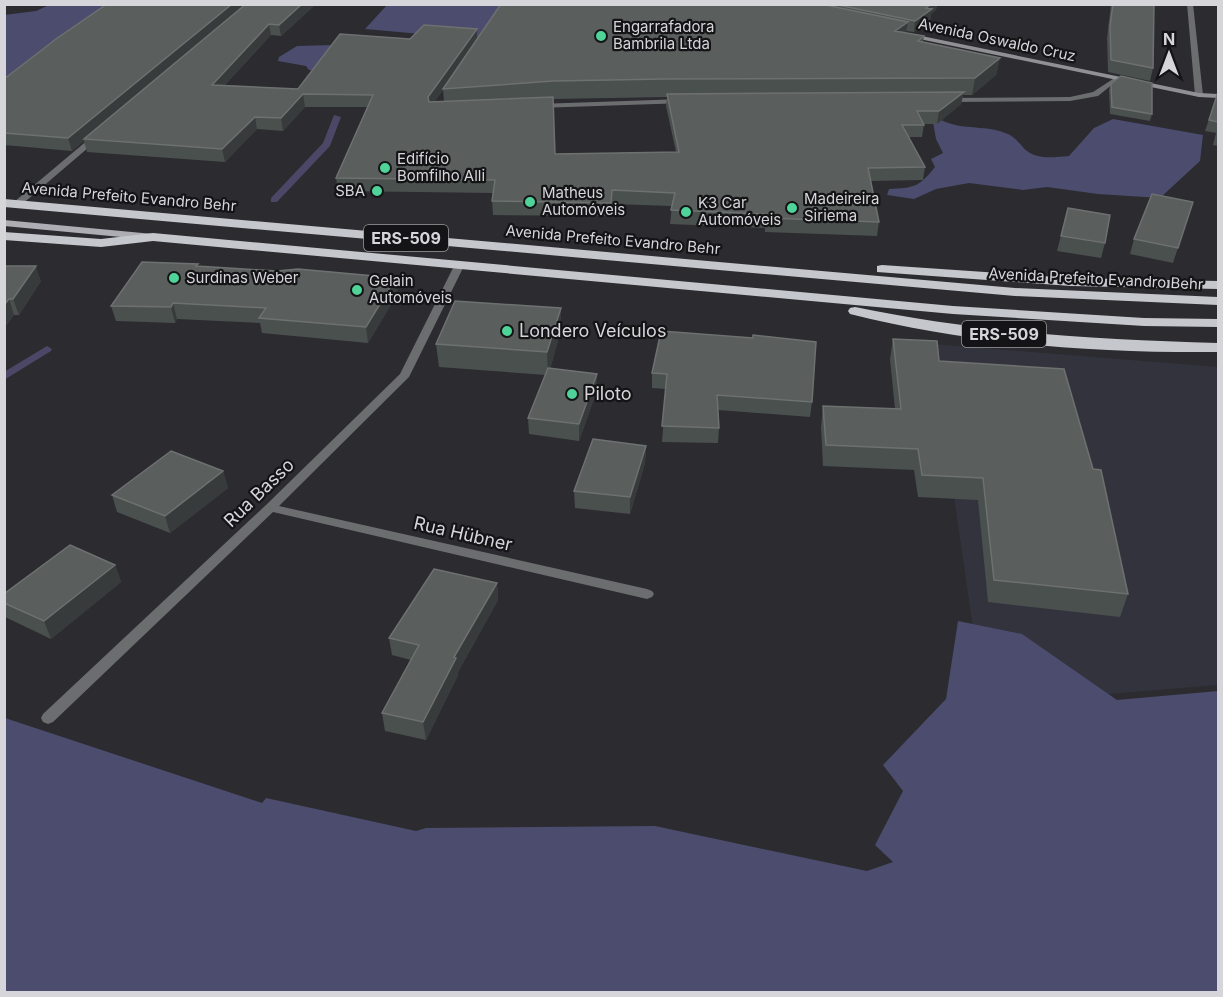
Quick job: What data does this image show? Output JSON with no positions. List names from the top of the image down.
{
  "streets": {
    "highway": ["Avenida Prefeito Evandro Behr", "ERS-509"],
    "street": ["Avenida Oswaldo Cruz", "Rua Basso", "Rua Hübner"]
  },
  "crossings": [
    ["Avenida Prefeito Evandro Behr", "ERS-509"],
    ["ERS-509", "Rua Basso"],
    ["Rua Basso", "Rua Hübner"]
  ],
  "places": [
    "Engarrafadora Bambrila Ltda",
    "Edifício Bomfilho Alli",
    "SBA",
    "Matheus Automóveis",
    "Madeireira Siriema",
    "K3 Car Automóveis",
    "Surdinas Weber",
    "Gelain Automóveis",
    "Londero Veículos",
    "Piloto"
  ],
  "north": "top"
}
